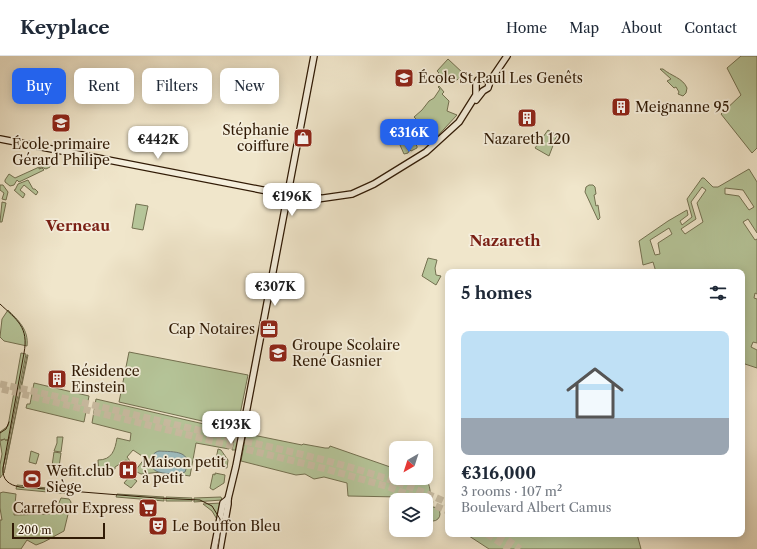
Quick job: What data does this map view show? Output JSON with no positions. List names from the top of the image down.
{
  "districts": ["Verneau", "Nazareth"],
  "places": {
    "school or university": ["École St Paul Les Genêts", "École primaire Gérard Philipe", "Groupe Scolaire René Gasnier"],
    "building": ["Meignanne 95", "Nazareth 120", "Résidence Einstein"],
    "shop": ["Stéphanie coiffure"],
    "office": ["Cap Notaires"],
    "hospital": ["Maison petit à petit"],
    "sports": ["Wefit.club Siège"],
    "supermarket": ["Carrefour Express"],
    "theatre": ["Le Bouffon Bleu"]
  },
  "scale_bar": "200 m",
  "north": "bottom left",
  "page": {
    "header": "Keyplace",
    "nav": [
      "Home",
      "Map",
      "About",
      "Contact"
    ],
    "chip": [
      "Buy",
      "Rent",
      "Filters",
      "New"
    ],
    "price": [
      "€316K",
      "€442K",
      "€196K",
      "€307K",
      "€193K"
    ],
    "heading": "5 homes",
    "list": [
      {
        "name": "€316,000",
        "note": "3 rooms · 107 m² · Boulevard Albert Camus"
      }
    ],
    "scale": "200 m"
  }
}
